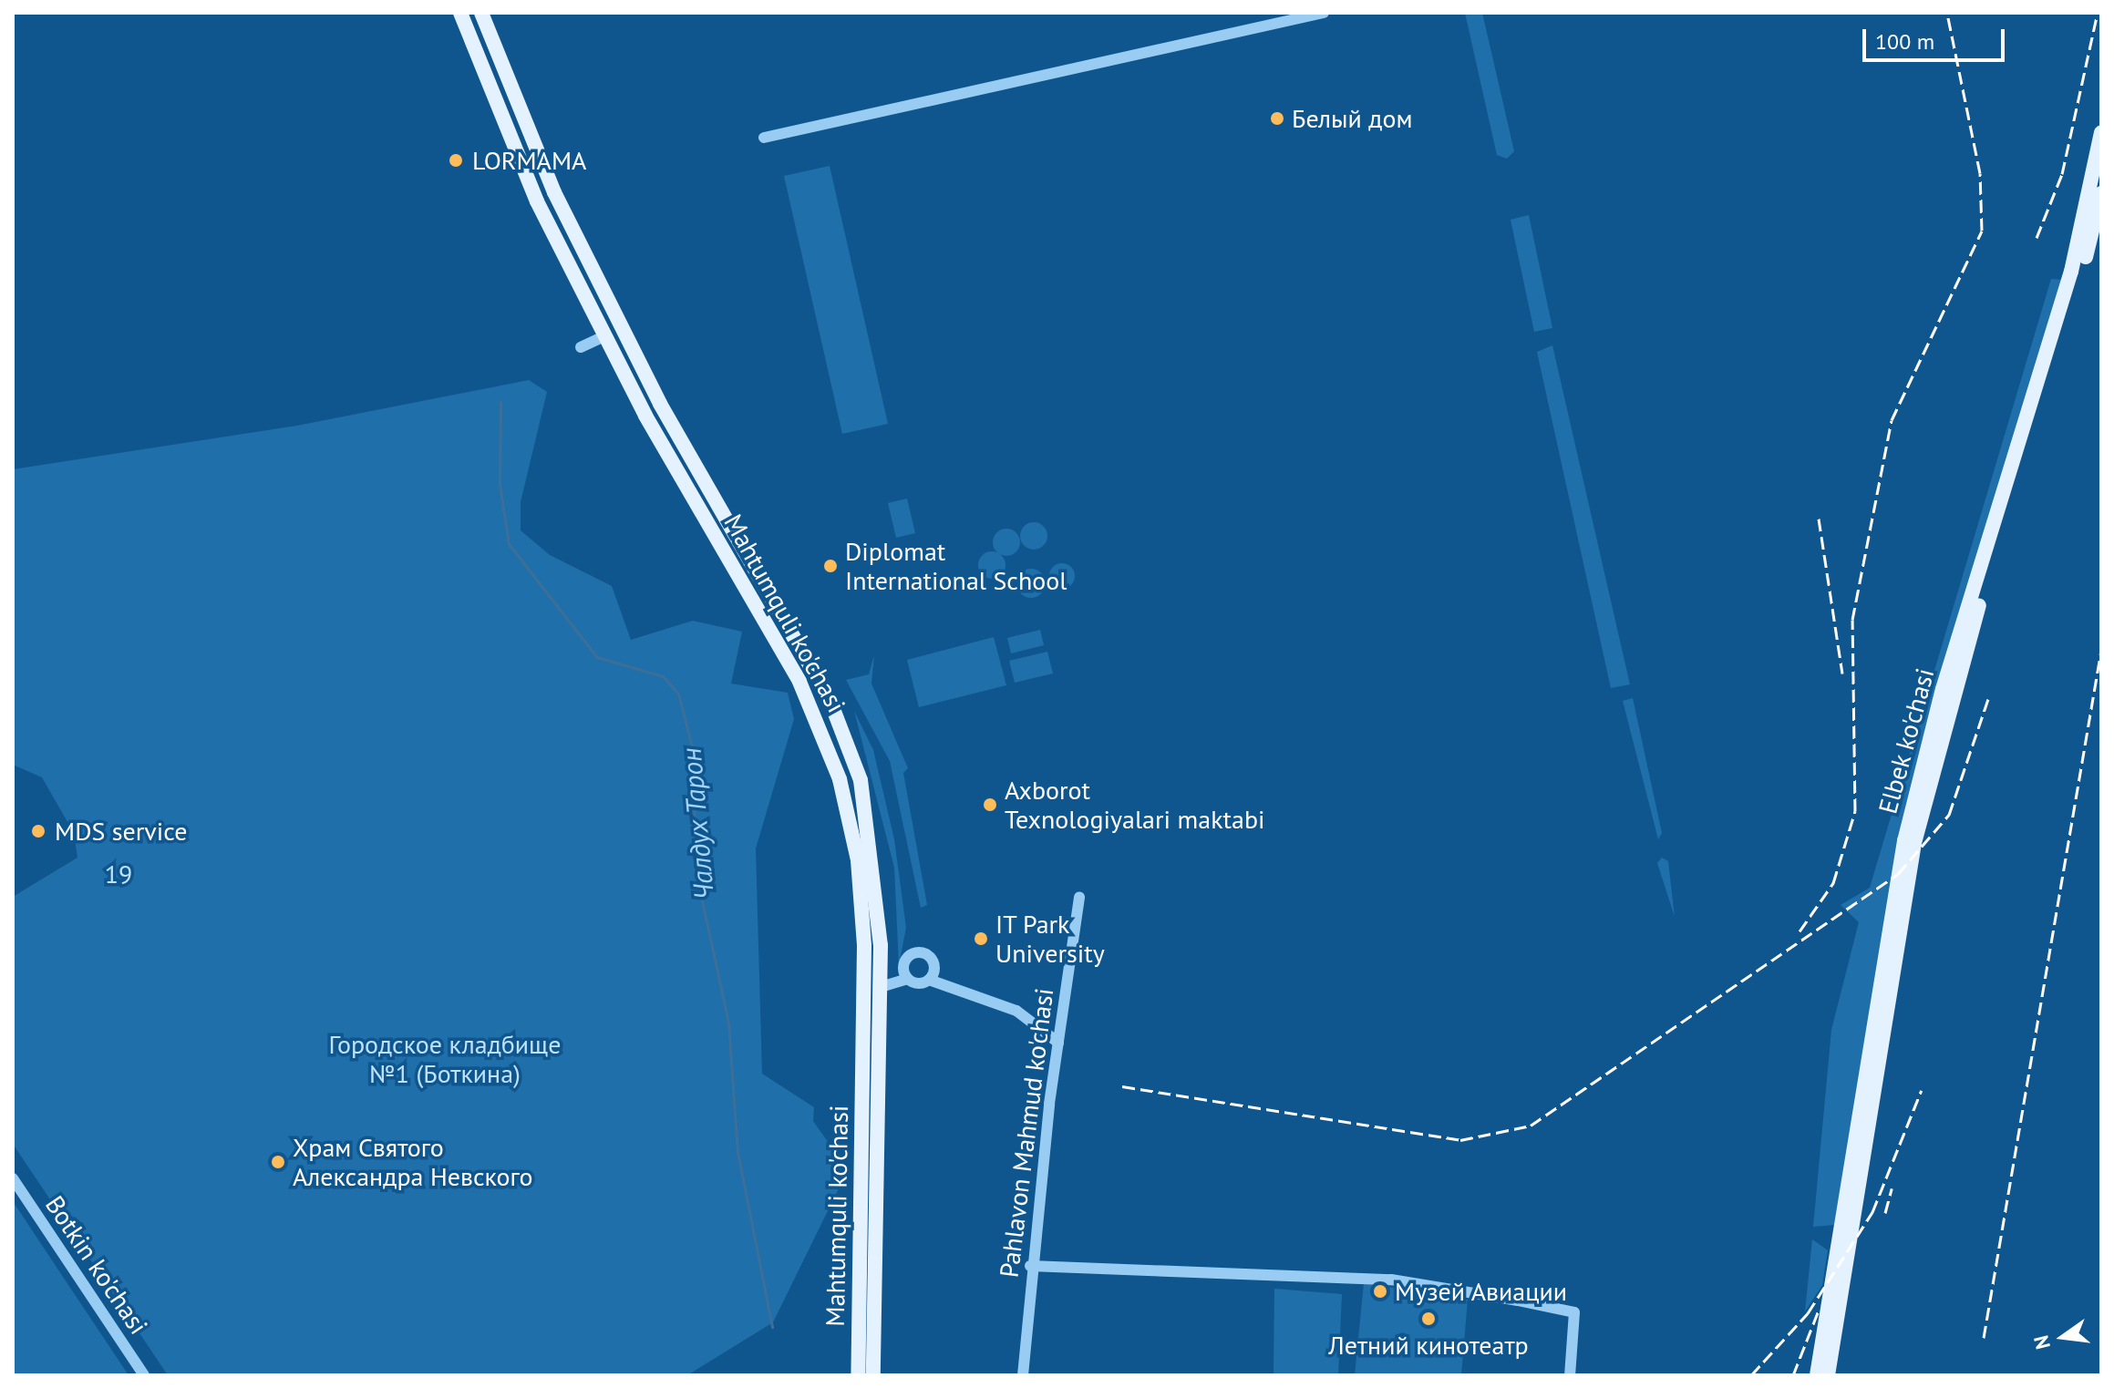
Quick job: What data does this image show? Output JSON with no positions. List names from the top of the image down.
{
  "streets": {
    "main road": ["Mahtumquli ko'chasi", "Elbek ko'chasi"],
    "street": ["Pahlavon Mahmud ko'chasi", "Botkin ko'chasi"]
  },
  "water": ["Чалдух Тарон"],
  "parks": ["19", "Городское кладбище №1 (Боткина)"],
  "places": [
    "Белый дом",
    "LORMAMA",
    "Diplomat International School",
    "Axborot Texnologiyalari maktabi",
    "MDS service",
    "IT Park University",
    "Храм Святого Александра Невского",
    "Музей Авиации",
    "Летний кинотеатр"
  ],
  "scale_bar": "100 m",
  "north": "left"
}
